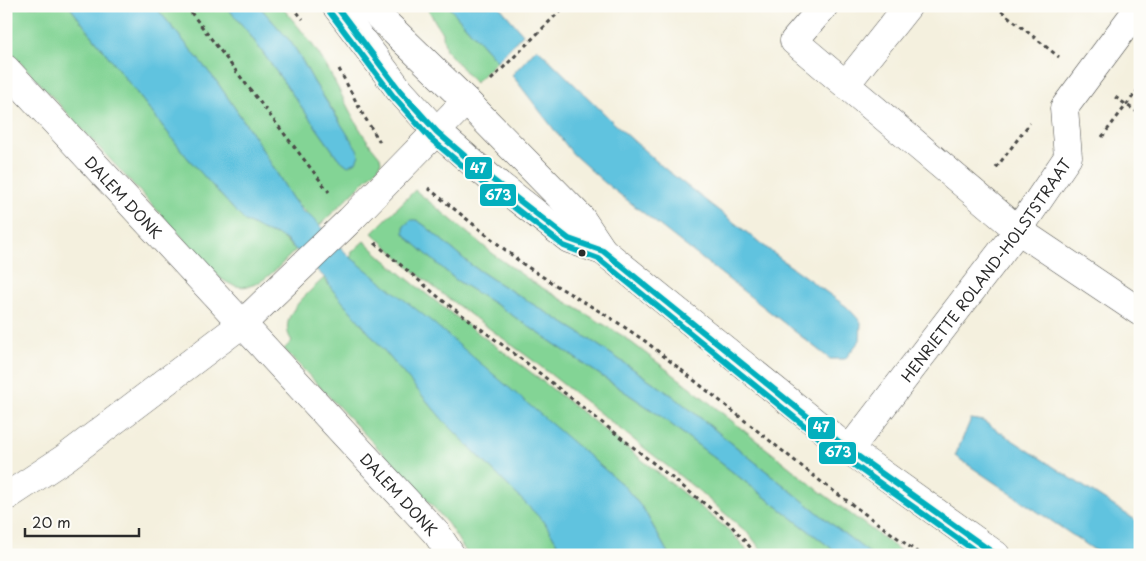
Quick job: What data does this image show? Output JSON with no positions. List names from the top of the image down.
{
  "streets": {
    "street": ["DALEM DONK", "HENRIETTE ROLAND-HOLSTSTRAAT"]
  },
  "lines": ["transit line 47", "transit line 673"],
  "scale_bar": "20 m"
}
